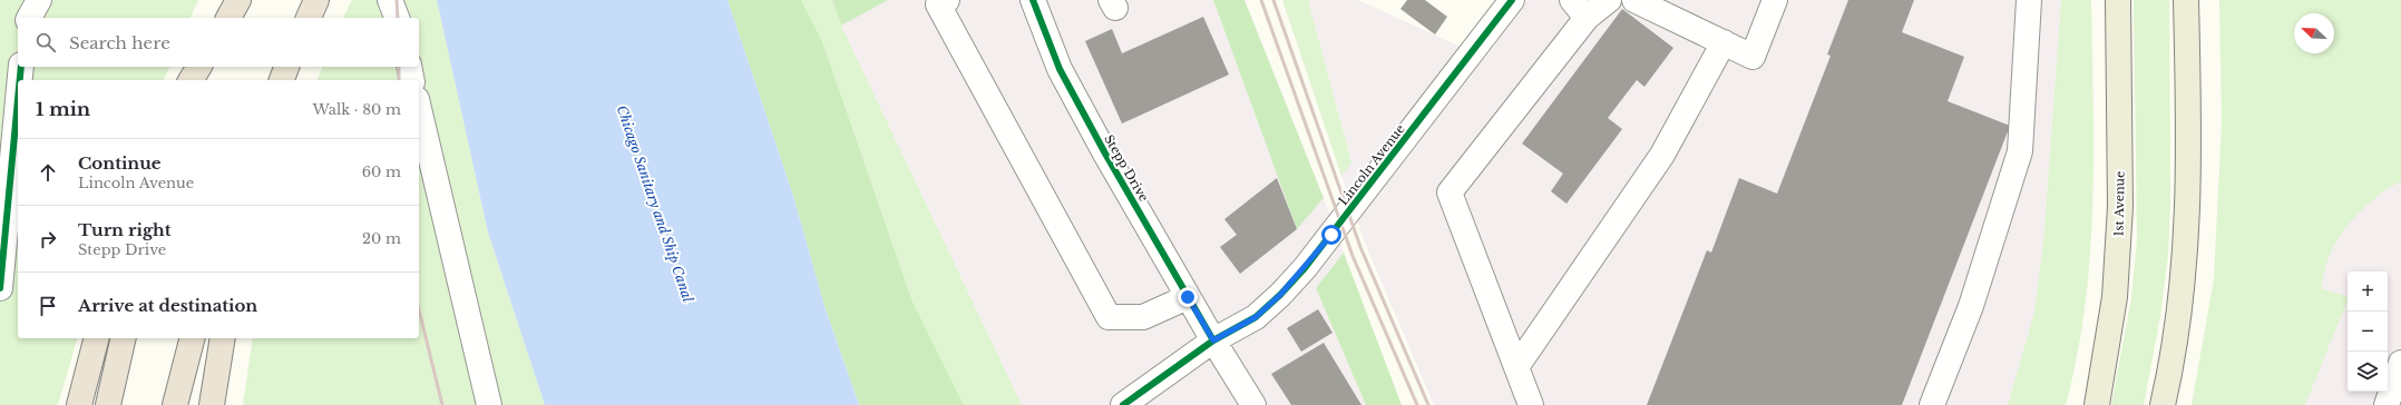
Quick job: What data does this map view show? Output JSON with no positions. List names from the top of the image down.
{
  "streets": {
    "main road": ["1st Avenue"],
    "street": ["Lincoln Avenue", "Stepp Drive"]
  },
  "crossings": [
    ["Lincoln Avenue", "Stepp Drive"]
  ],
  "water": ["Chicago Sanitary and Ship Canal"],
  "north": "top left",
  "page": {
    "search": "Search here",
    "heading": ["1 min", "Walk · 80 m"],
    "list": [
      ["Continue", "Lincoln Avenue", "60 m"],
      ["Turn right", "Stepp Drive", "20 m"],
      "Arrive at destination"
    ],
    "map_buttons": ["+", "−"]
  }
}
